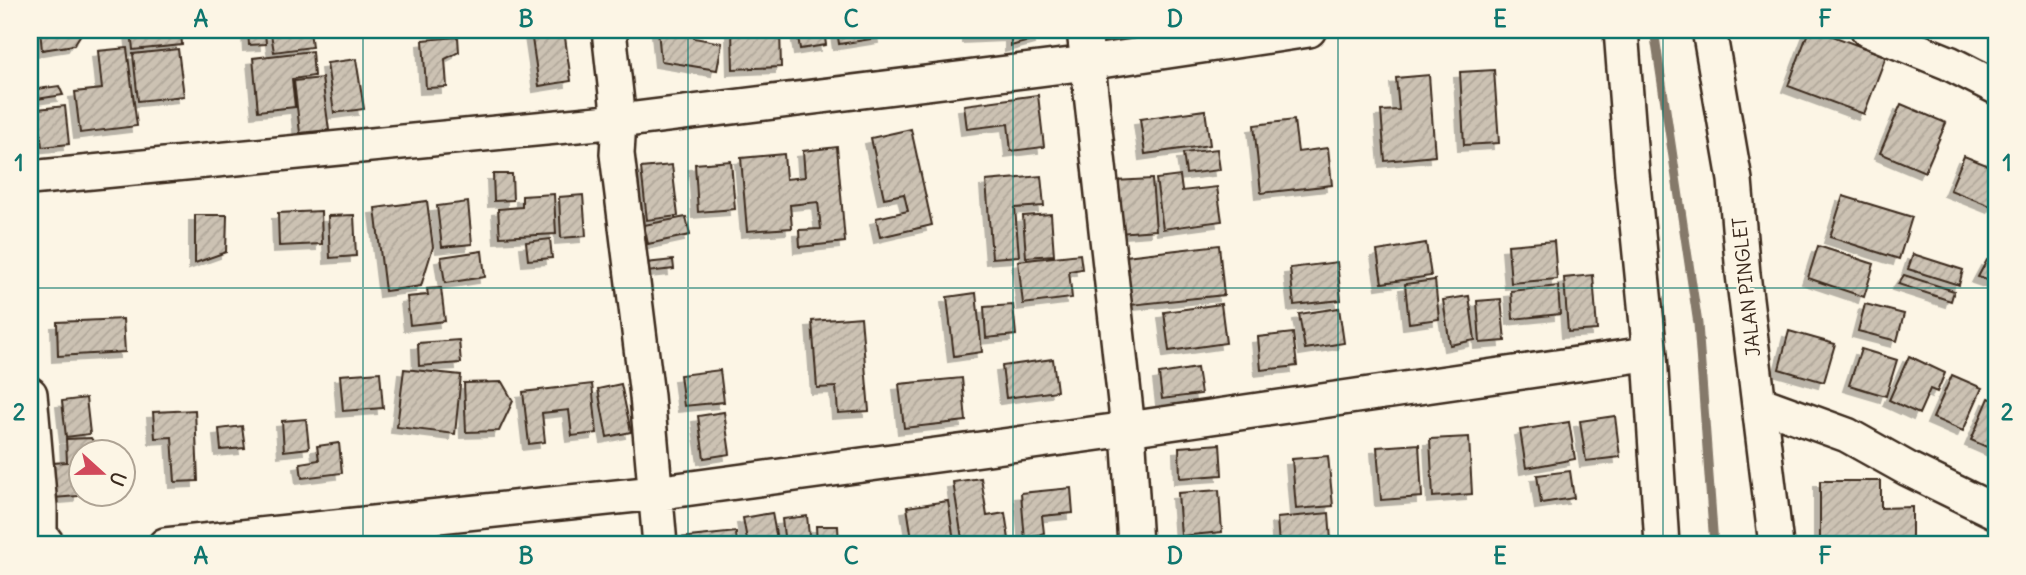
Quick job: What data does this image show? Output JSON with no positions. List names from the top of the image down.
{
  "streets": {
    "street": ["JALAN PINGLET"]
  },
  "north": "right",
  "grid": {
    "columns": [
      "A",
      "B",
      "C",
      "D",
      "E",
      "F"
    ],
    "rows": ["1", "2"]
  }
}
